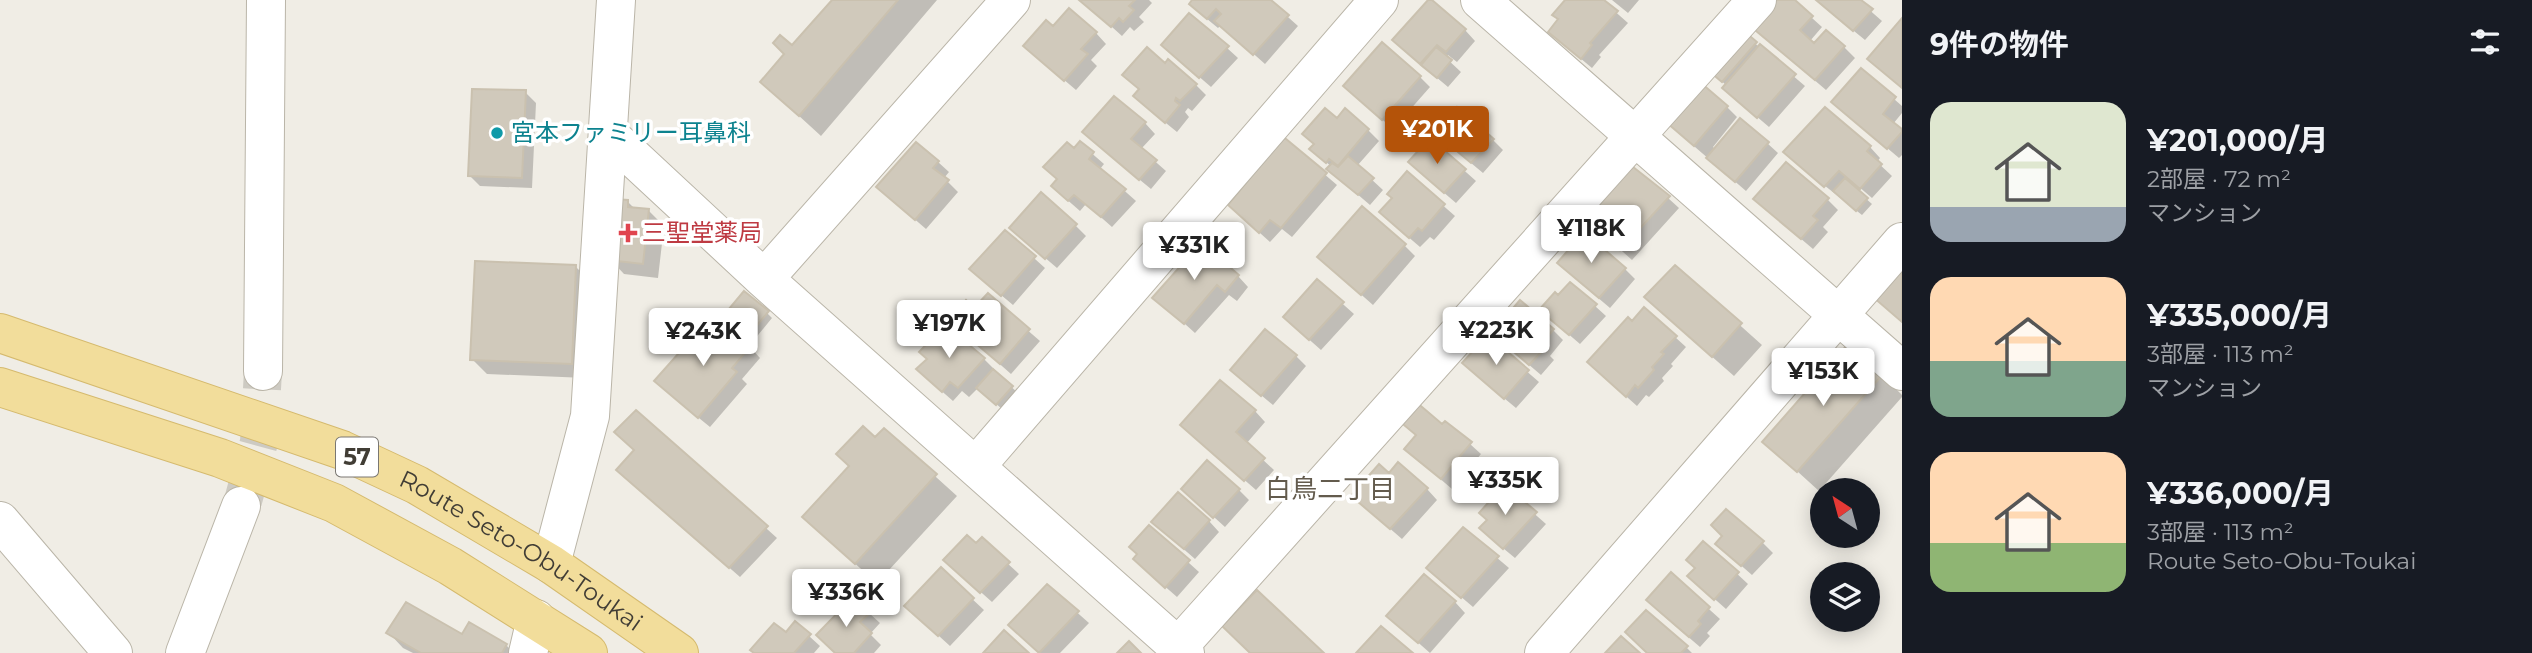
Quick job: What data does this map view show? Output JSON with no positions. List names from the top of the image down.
{
  "streets": {
    "main road": ["57", "Route Seto-Obu-Toukai"]
  },
  "districts": ["白鳥二丁目"],
  "places": {
    "other": ["宮本ファミリー耳鼻科"],
    "health": ["三聖堂薬局"]
  },
  "north": "top left",
  "page": {
    "heading": "9件の物件",
    "list": [
      {
        "name": "¥201,000/月",
        "note": "2部屋 · 72 m² · マンション"
      },
      {
        "name": "¥335,000/月",
        "note": "3部屋 · 113 m² · マンション"
      },
      {
        "name": "¥336,000/月",
        "note": "3部屋 · 113 m² · Route Seto-Obu-Toukai"
      }
    ],
    "price": [
      "¥201K",
      "¥118K",
      "¥331K",
      "¥197K",
      "¥223K",
      "¥243K",
      "¥153K",
      "¥335K",
      "¥336K"
    ]
  }
}
